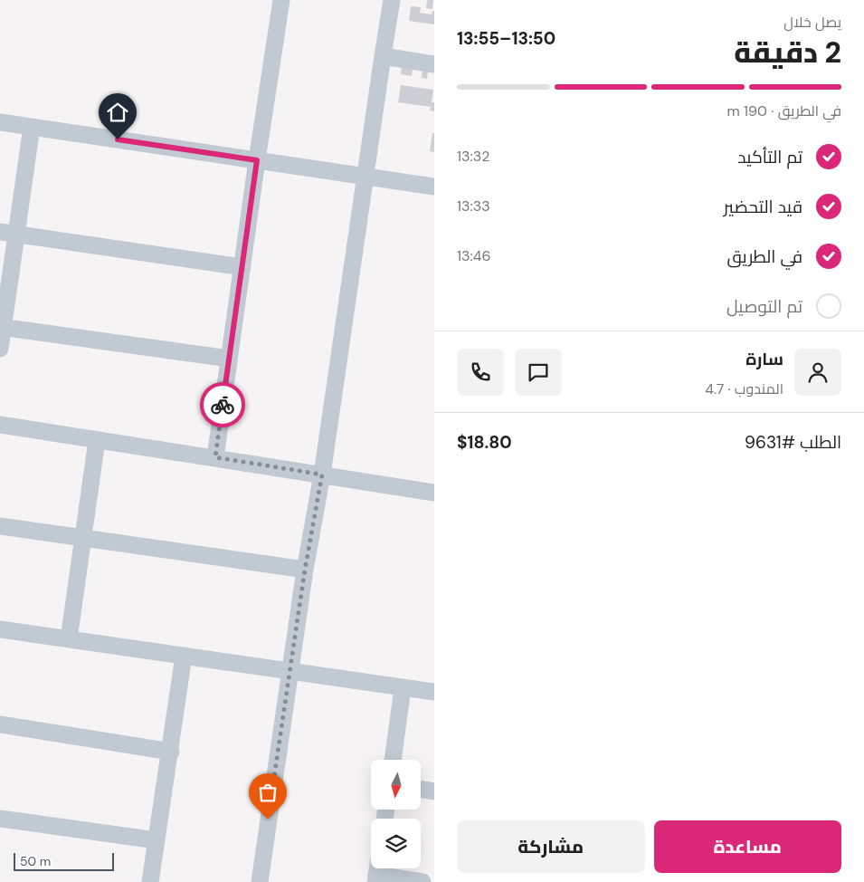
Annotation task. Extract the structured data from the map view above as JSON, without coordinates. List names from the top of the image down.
{
  "scale_bar": "50 m",
  "north": "bottom",
  "page": {
    "heading": ["2 دقيقة", "يصل خلال", "13:50–13:55"],
    "panel": [
      "سارة",
      "المندوب · 4.7",
      "الطلب #9631",
      "$18.80"
    ],
    "bar": "في الطريق · 190 m",
    "list": [
      ["تم التأكيد", "13:32"],
      ["قيد التحضير", "13:33"],
      ["في الطريق", "13:46"],
      "تم التوصيل"
    ],
    "buttons": ["مساعدة", "مشاركة"],
    "scale": "50 m"
  }
}
